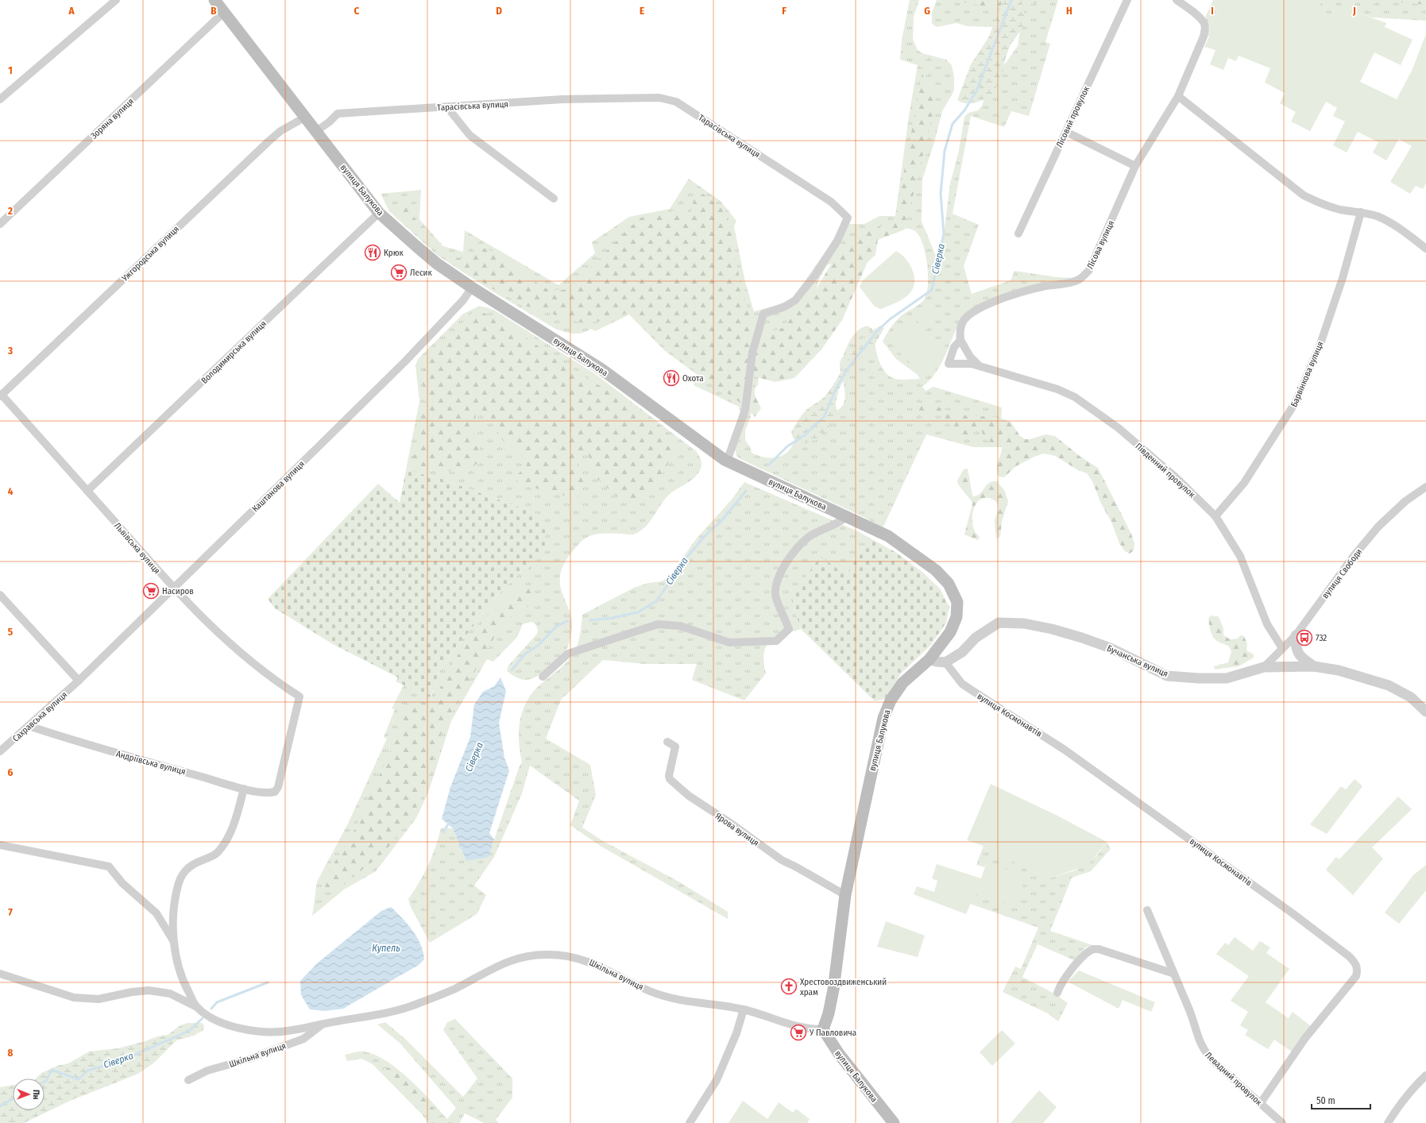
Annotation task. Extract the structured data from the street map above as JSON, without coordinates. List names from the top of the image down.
{
  "streets": {
    "main road": ["вулиця Балукова"],
    "street": [
      "Тарасівська вулиця",
      "Лісовий провулок",
      "Зоряна вулиця",
      "Лісова вулиця",
      "Ужгородська вулиця",
      "Володимирська вулиця",
      "Барвінкова вулиця",
      "Південний провулок",
      "Каштанова вулиця",
      "Львівська вулиця",
      "вулиця Свободи",
      "Бучанська вулиця",
      "вулиця Космонавтів",
      "Сахравська вулиця",
      "Андріївська вулиця",
      "Ярова вулиця",
      "Шкільна вулиця",
      "Левадний провулок"
    ]
  },
  "crossings": [
    ["Тарасівська вулиця", "вулиця Балукова"],
    ["Зоряна вулиця", "вулиця Балукова"],
    ["вулиця Балукова", "Ужгородська вулиця"],
    ["вулиця Балукова", "Володимирська вулиця"],
    ["вулиця Балукова", "Каштанова вулиця"],
    ["вулиця Балукова", "Ярова вулиця"],
    ["вулиця Балукова", "Шкільна вулиця"],
    ["Лісова вулиця", "Південний провулок"],
    ["Ужгородська вулиця", "Львівська вулиця"],
    ["Володимирська вулиця", "Львівська вулиця"],
    ["Барвінкова вулиця", "Південний провулок"],
    ["Південний провулок", "вулиця Свободи"],
    ["Каштанова вулиця", "Львівська вулиця"],
    ["Каштанова вулиця", "Сахравська вулиця"],
    ["Львівська вулиця", "Андріївська вулиця"],
    ["вулиця Свободи", "Бучанська вулиця"],
    ["Бучанська вулиця", "вулиця Космонавтів"],
    ["вулиця Космонавтів", "Левадний провулок"],
    ["Сахравська вулиця", "Андріївська вулиця"],
    ["Андріївська вулиця", "Шкільна вулиця"]
  ],
  "water": ["Сіверка", "Купель"],
  "places": {
    "restaurant": ["Крюк", "Охота"],
    "supermarket": ["Лесик", "Насиров", "У Павловича"],
    "bus stop": ["732"],
    "church": ["Хрестовоздвиженський храм"]
  },
  "scale_bar": "50 m",
  "north": "right",
  "grid": {
    "columns": [
      "A",
      "B",
      "C",
      "D",
      "E",
      "F",
      "G",
      "H",
      "I",
      "J"
    ],
    "rows": [
      "1",
      "2",
      "3",
      "4",
      "5",
      "6",
      "7",
      "8"
    ]
  }
}
